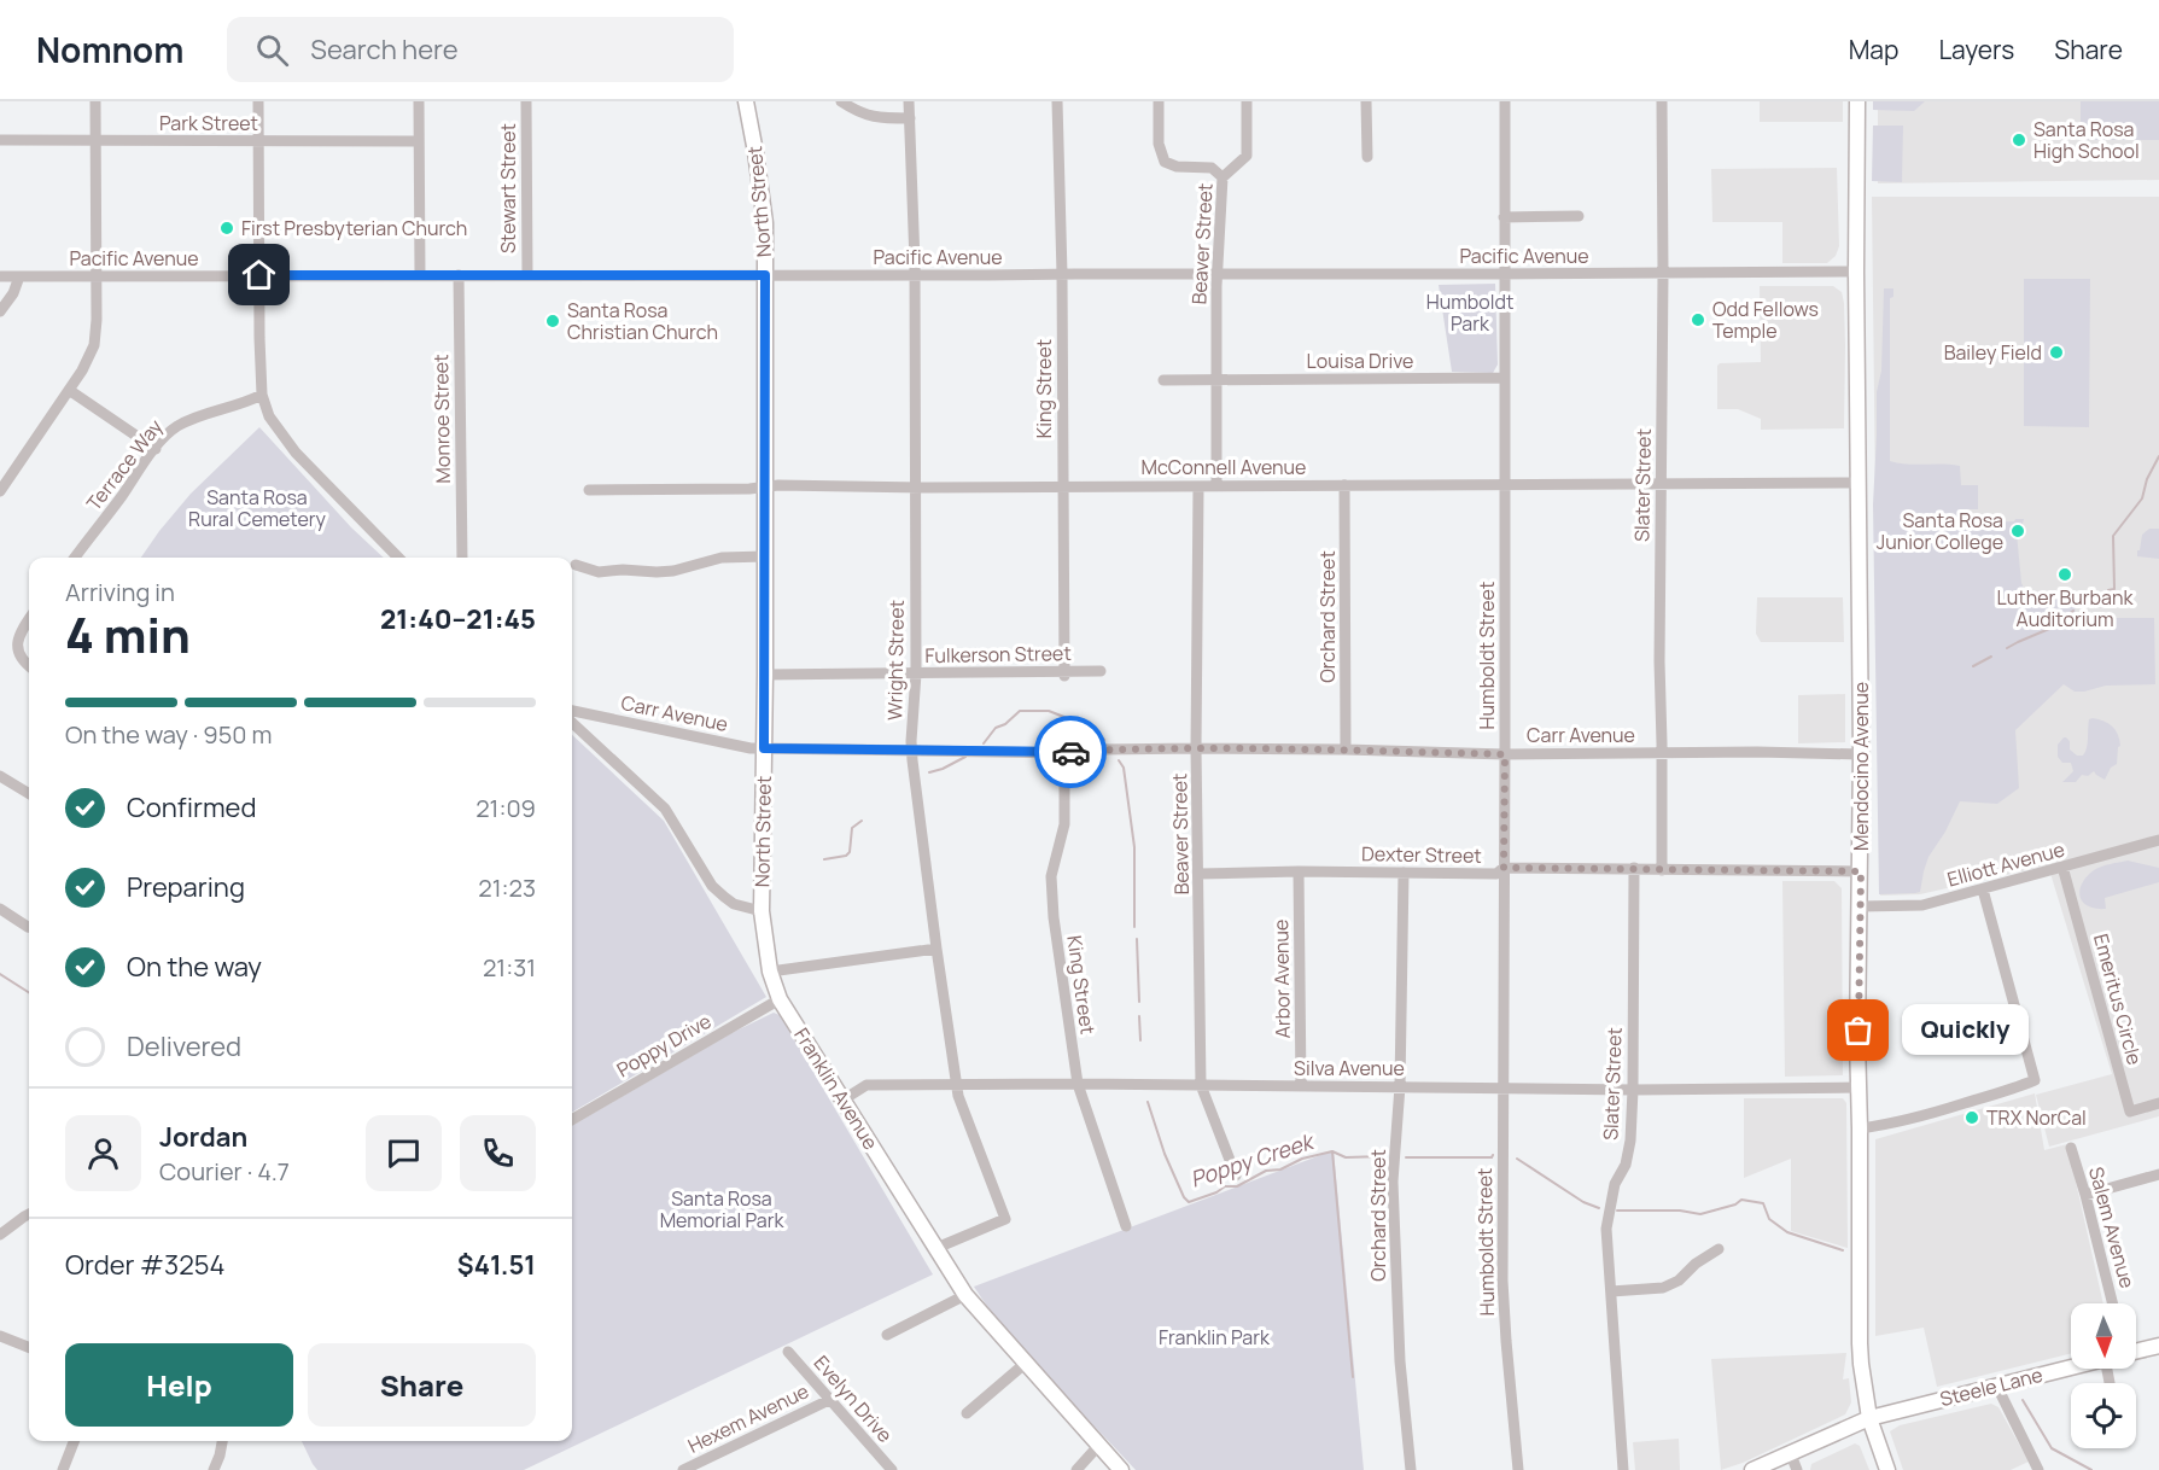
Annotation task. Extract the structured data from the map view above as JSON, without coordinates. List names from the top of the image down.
{
  "streets": {
    "main road": [
      "North Street",
      "Mendocino Avenue",
      "Franklin Avenue",
      "Steele Lane"
    ],
    "street": [
      "Park Street",
      "Stewart Street",
      "Beaver Street",
      "Pacific Avenue",
      "Louisa Drive",
      "King Street",
      "Monroe Street",
      "Terrace Way",
      "McConnell Avenue",
      "Slater Street",
      "Orchard Street",
      "Fulkerson Street",
      "Humboldt Street",
      "Wright Street",
      "Carr Avenue",
      "Dexter Street",
      "Elliott Avenue",
      "Arbor Avenue",
      "Emeritus Circle",
      "Poppy Drive",
      "Silva Avenue",
      "Salem Avenue",
      "Evelyn Drive",
      "Hexem Avenue"
    ]
  },
  "crossings": [
    ["Stewart Street", "Pacific Avenue"],
    ["North Street", "Pacific Avenue"],
    ["North Street", "McConnell Avenue"],
    ["North Street", "Fulkerson Street"],
    ["North Street", "Carr Avenue"],
    ["North Street", "Franklin Avenue"],
    ["Beaver Street", "Pacific Avenue"],
    ["Beaver Street", "Louisa Drive"],
    ["Beaver Street", "McConnell Avenue"],
    ["Beaver Street", "Carr Avenue"],
    ["Beaver Street", "Dexter Street"],
    ["Beaver Street", "Silva Avenue"],
    ["Pacific Avenue", "King Street"],
    ["Pacific Avenue", "Monroe Street"],
    ["Pacific Avenue", "Slater Street"],
    ["Pacific Avenue", "Humboldt Street"],
    ["Pacific Avenue", "Wright Street"],
    ["Pacific Avenue", "Mendocino Avenue"],
    ["Louisa Drive", "Humboldt Street"],
    ["King Street", "McConnell Avenue"],
    ["King Street", "Fulkerson Street"],
    ["King Street", "Carr Avenue"],
    ["King Street", "Silva Avenue"],
    ["McConnell Avenue", "Slater Street"],
    ["McConnell Avenue", "Orchard Street"],
    ["McConnell Avenue", "Humboldt Street"],
    ["McConnell Avenue", "Wright Street"],
    ["McConnell Avenue", "Mendocino Avenue"],
    ["Slater Street", "Carr Avenue"],
    ["Slater Street", "Dexter Street"],
    ["Slater Street", "Silva Avenue"],
    ["Orchard Street", "Carr Avenue"],
    ["Orchard Street", "Dexter Street"],
    ["Orchard Street", "Silva Avenue"],
    ["Fulkerson Street", "Wright Street"],
    ["Humboldt Street", "Carr Avenue"],
    ["Humboldt Street", "Dexter Street"],
    ["Humboldt Street", "Silva Avenue"],
    ["Wright Street", "Carr Avenue"],
    ["Wright Street", "Silva Avenue"],
    ["Wright Street", "Franklin Avenue"],
    ["Carr Avenue", "Mendocino Avenue"],
    ["Mendocino Avenue", "Dexter Street"],
    ["Mendocino Avenue", "Elliott Avenue"],
    ["Mendocino Avenue", "Silva Avenue"],
    ["Mendocino Avenue", "Steele Lane"],
    ["Dexter Street", "Arbor Avenue"],
    ["Elliott Avenue", "Emeritus Circle"],
    ["Arbor Avenue", "Silva Avenue"],
    ["Poppy Drive", "Franklin Avenue"],
    ["Silva Avenue", "Franklin Avenue"],
    ["Evelyn Drive", "Hexem Avenue"]
  ],
  "water": ["Poppy Creek"],
  "parks": [
    "Humboldt Park",
    "Santa Rosa Rural Cemetery",
    "Santa Rosa Memorial Park",
    "Franklin Park"
  ],
  "places": [
    "Santa Rosa High School",
    "First Presbyterian Church",
    "Odd Fellows Temple",
    "Santa Rosa Christian Church",
    "Bailey Field",
    "Santa Rosa Junior College",
    "Luther Burbank Auditorium",
    "Quickly",
    "TRX NorCal"
  ],
  "north": "bottom",
  "page": {
    "header": "Nomnom",
    "search": "Search here",
    "nav": ["Map", "Layers", "Share"],
    "heading": ["4 min", "Arriving in", "21:40–21:45"],
    "panel": [
      "Jordan",
      "Courier · 4.7",
      "Order #3254",
      "$41.51"
    ],
    "bar": "On the way · 950 m",
    "list": [
      ["Confirmed", "21:09"],
      ["Preparing", "21:23"],
      ["On the way", "21:31"],
      "Delivered"
    ],
    "bubble": "Quickly",
    "buttons": ["Help", "Share"]
  }
}
